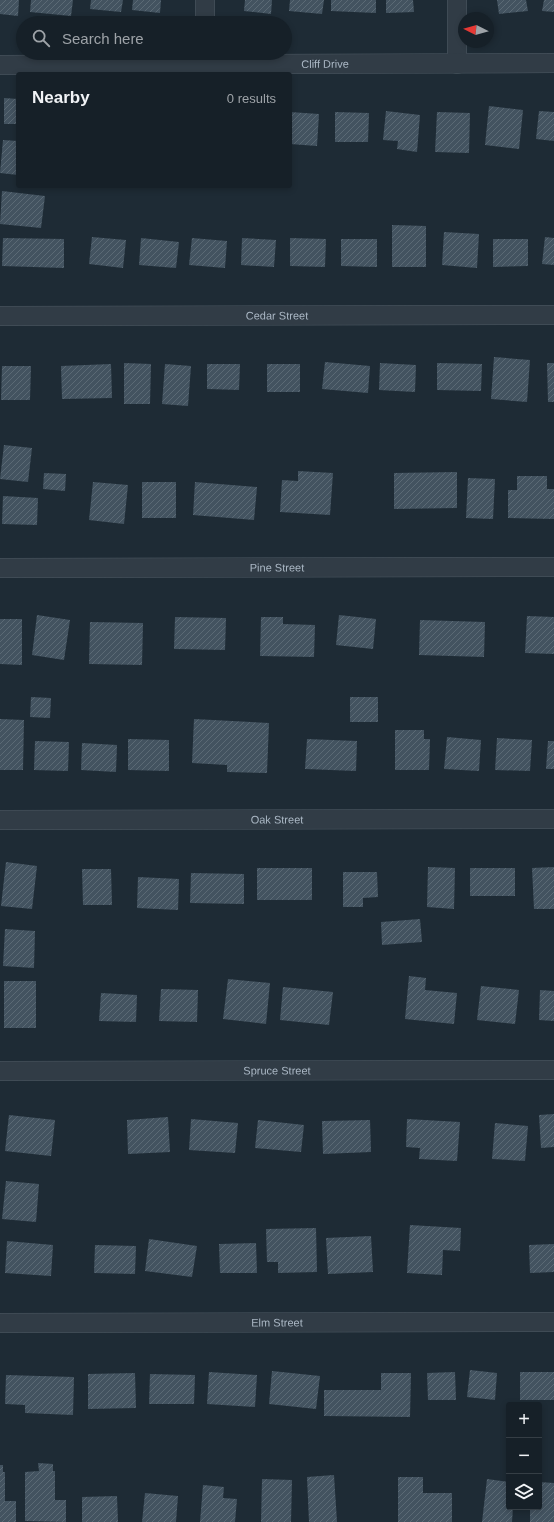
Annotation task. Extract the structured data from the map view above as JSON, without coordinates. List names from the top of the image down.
{
  "streets": {
    "street": [
      "Cliff Drive",
      "Cedar Street",
      "Pine Street",
      "Oak Street",
      "Spruce Street",
      "Elm Street"
    ]
  },
  "north": "left",
  "page": {
    "search": "Search here",
    "heading": ["Nearby", "0 results"],
    "map_buttons": ["+", "−"]
  }
}
